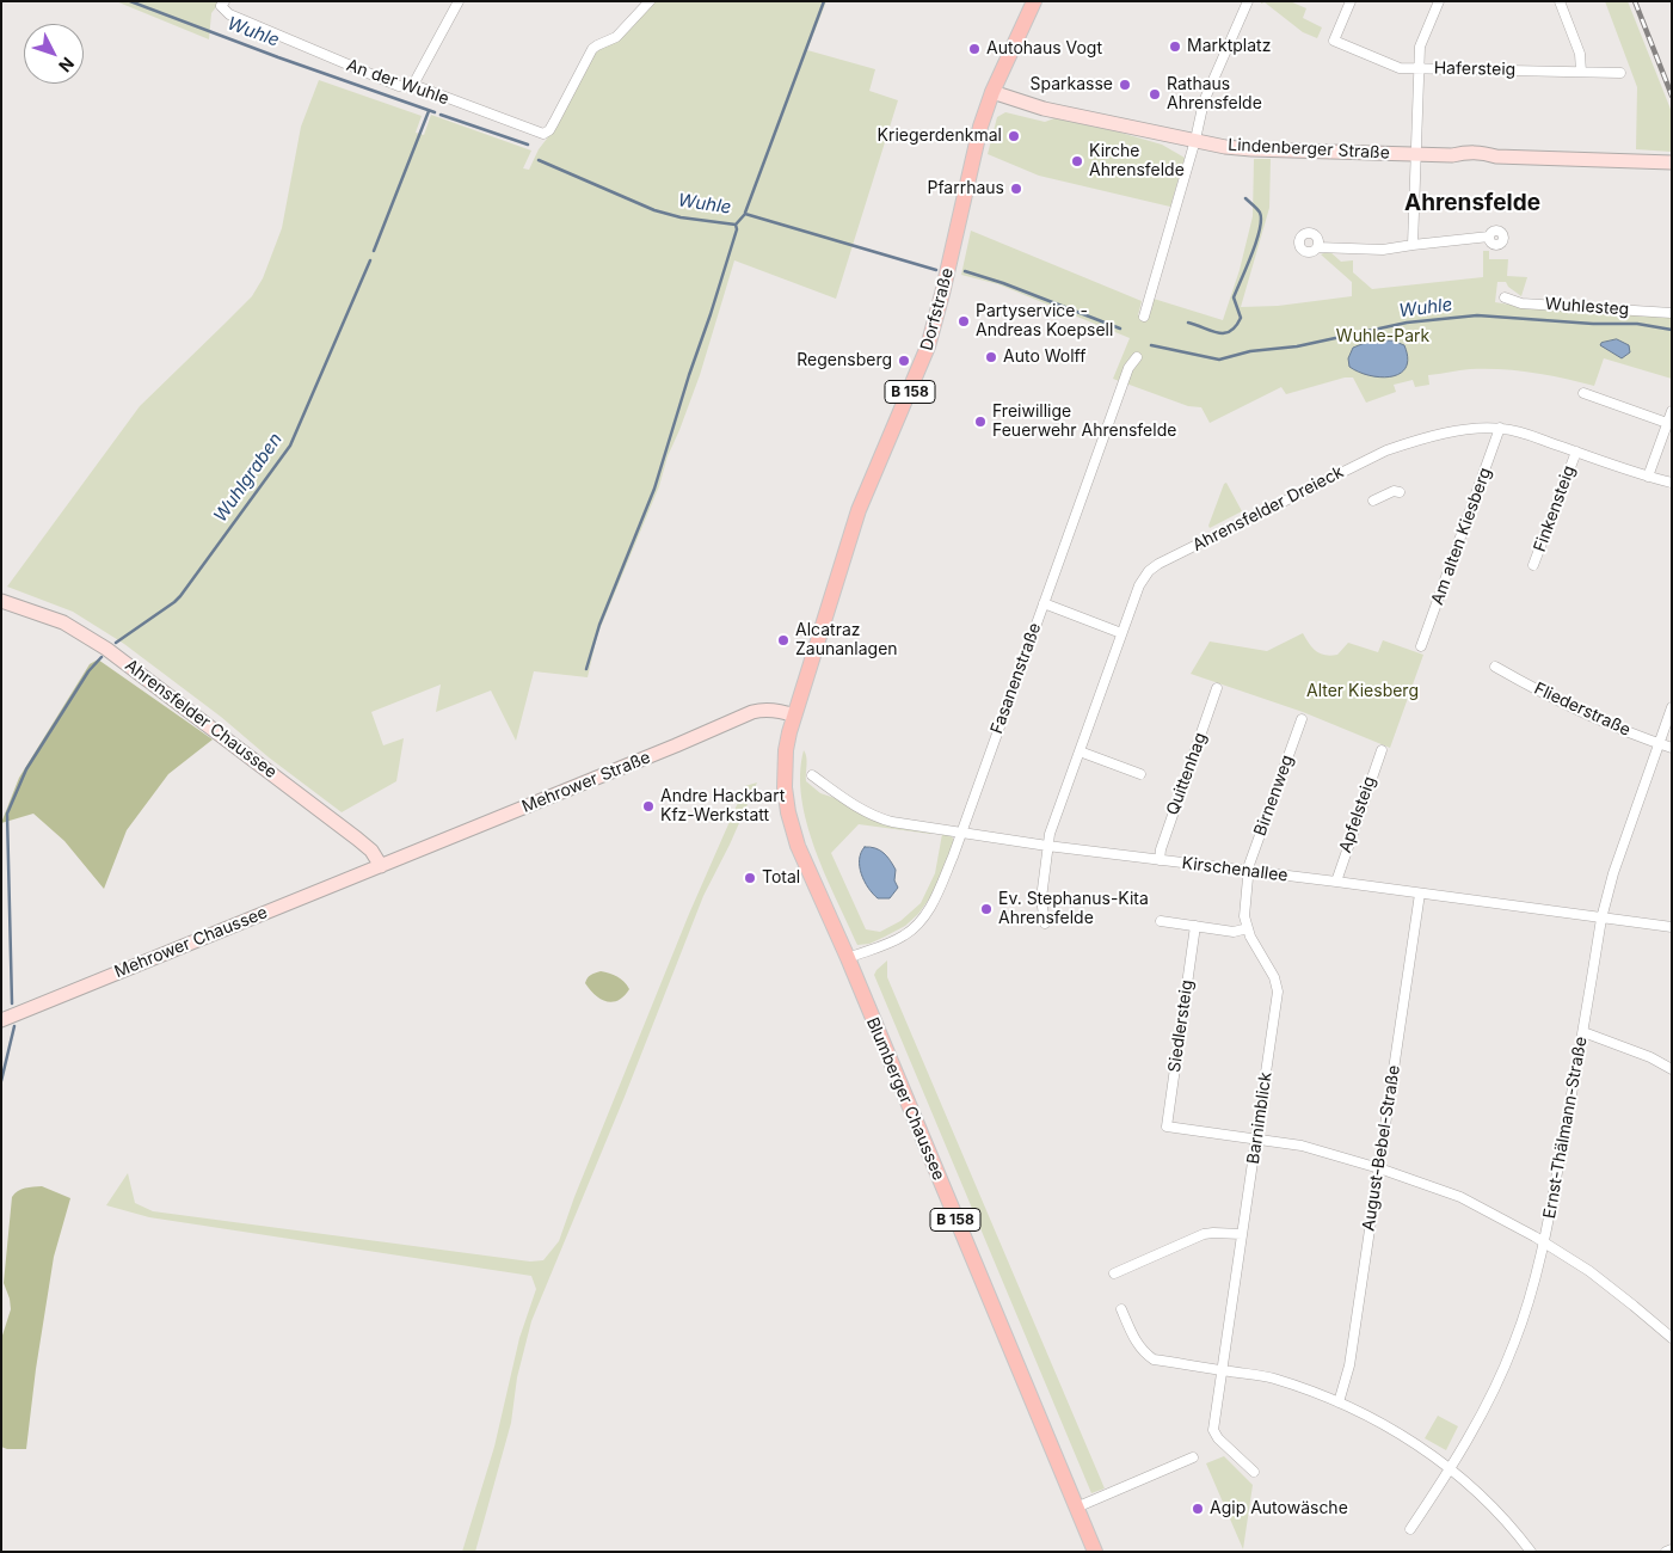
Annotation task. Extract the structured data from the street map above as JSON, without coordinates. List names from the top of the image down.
{
  "streets": {
    "main road": [
      "Lindenberger Straße",
      "Dorfstraße",
      "B 158",
      "Ahrensfelder Chaussee",
      "Mehrower Straße",
      "Mehrower Chaussee",
      "Blumberger Chaussee"
    ],
    "street": [
      "Hafersteig",
      "An der Wuhle",
      "Wuhlesteg",
      "Ahrensfelder Dreieck",
      "Finkensteig",
      "Am alten Kiesberg",
      "Fasanenstraße",
      "Fliederstraße",
      "Quittenhag",
      "Birnenweg",
      "Apfelsteig",
      "Kirschenallee",
      "Siedlersteig",
      "Barnimblick",
      "Ernst-Thälmann-Straße",
      "August-Bebel-Straße"
    ]
  },
  "crossings": [
    ["Lindenberger Straße", "Dorfstraße"],
    ["Dorfstraße", "Mehrower Straße"],
    ["Dorfstraße", "Blumberger Chaussee"],
    ["Ahrensfelder Dreieck", "Finkensteig"],
    ["Ahrensfelder Dreieck", "Am alten Kiesberg"],
    ["Ahrensfelder Dreieck", "Kirschenallee"],
    ["Fasanenstraße", "Kirschenallee"],
    ["Fasanenstraße", "Blumberger Chaussee"],
    ["Fliederstraße", "Ernst-Thälmann-Straße"],
    ["Ahrensfelder Chaussee", "Mehrower Straße"],
    ["Ahrensfelder Chaussee", "Mehrower Chaussee"],
    ["Quittenhag", "Kirschenallee"],
    ["Mehrower Straße", "Mehrower Chaussee"],
    ["Mehrower Straße", "Blumberger Chaussee"],
    ["Birnenweg", "Kirschenallee"],
    ["Birnenweg", "Barnimblick"],
    ["Apfelsteig", "Kirschenallee"],
    ["Kirschenallee", "Barnimblick"],
    ["Kirschenallee", "Ernst-Thälmann-Straße"],
    ["Kirschenallee", "August-Bebel-Straße"],
    ["Siedlersteig", "Barnimblick"]
  ],
  "districts": ["Ahrensfelde"],
  "water": ["Wuhle", "Wuhlgraben"],
  "parks": ["Wuhle-Park", "Alter Kiesberg"],
  "places": [
    "Marktplatz",
    "Autohaus Vogt",
    "Sparkasse",
    "Rathaus Ahrensfelde",
    "Kriegerdenkmal",
    "Kirche Ahrensfelde",
    "Pfarrhaus",
    "Partyservice - Andreas Koepsell",
    "Auto Wolff",
    "Regensberg",
    "Freiwillige Feuerwehr Ahrensfelde",
    "Alcatraz Zaunanlagen",
    "Andre Hackbart Kfz-Werkstatt",
    "Total",
    "Ev. Stephanus-Kita Ahrensfelde",
    "Agip Autowäsche"
  ],
  "north": "bottom right"
}
